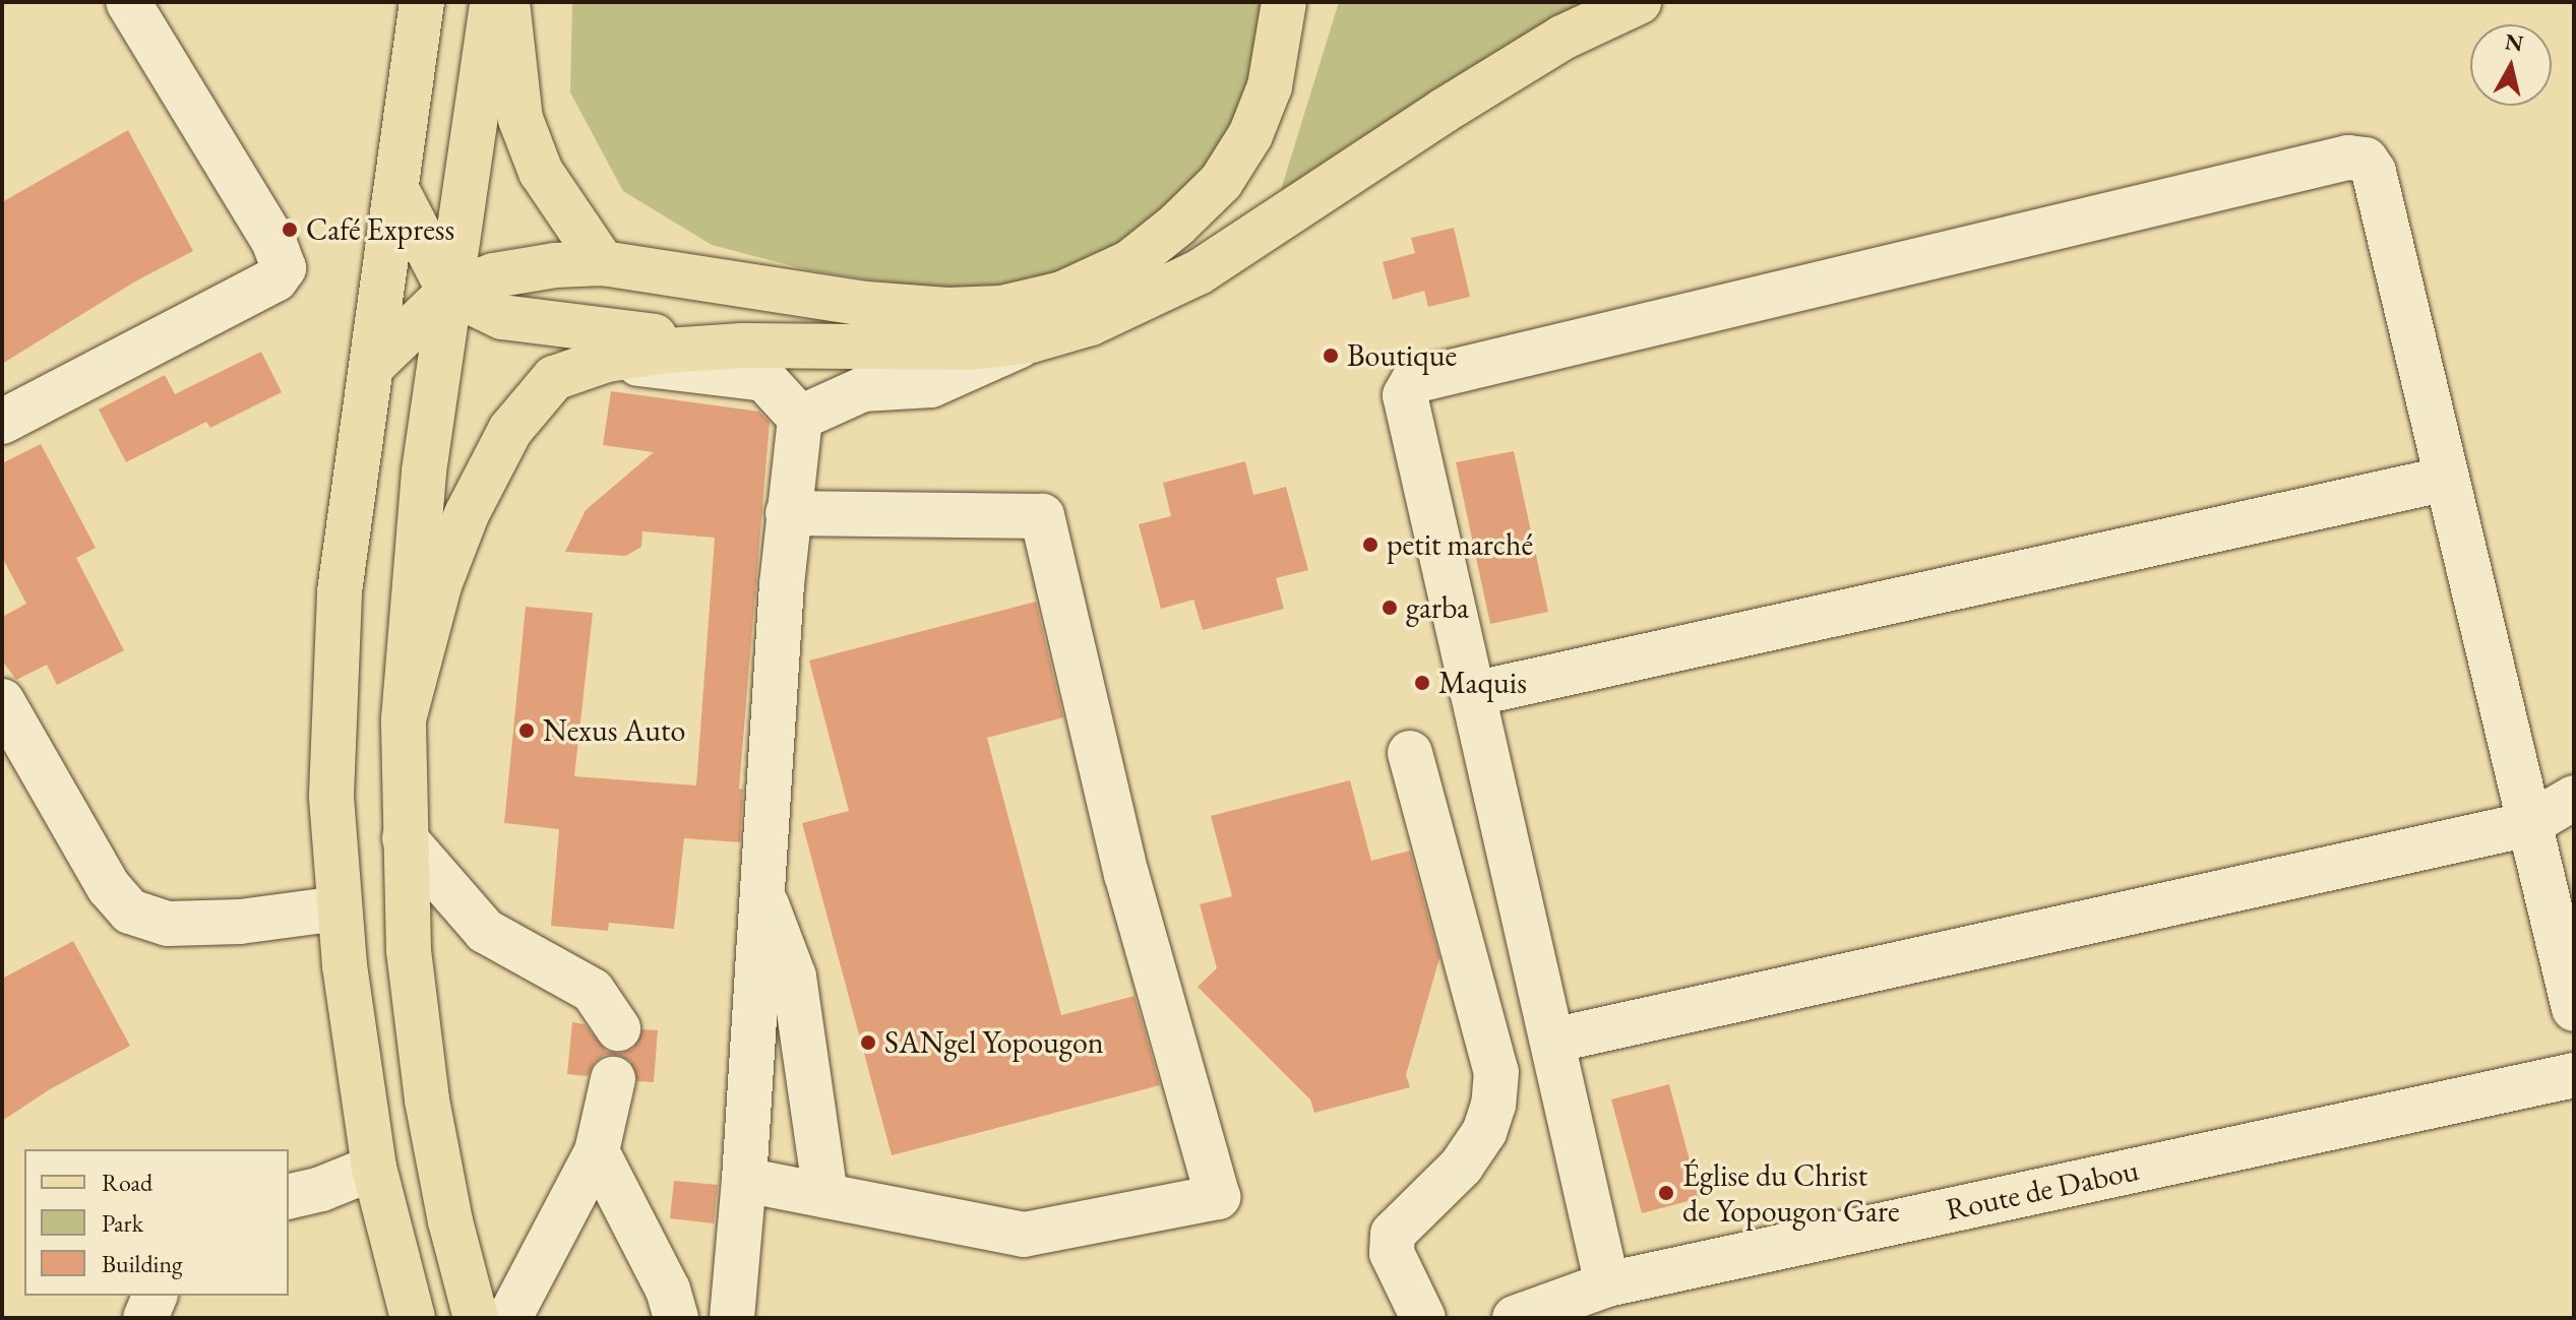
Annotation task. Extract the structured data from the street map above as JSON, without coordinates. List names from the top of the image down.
{
  "streets": {
    "street": ["Route de Dabou"]
  },
  "places": [
    "Café Express",
    "Boutique",
    "petit marché",
    "garba",
    "Maquis",
    "Nexus Auto",
    "SANgel Yopougon",
    "Église du Christ de Yopougon Gare"
  ],
  "legend": ["Road", "Park", "Building"],
  "north": "top"
}
